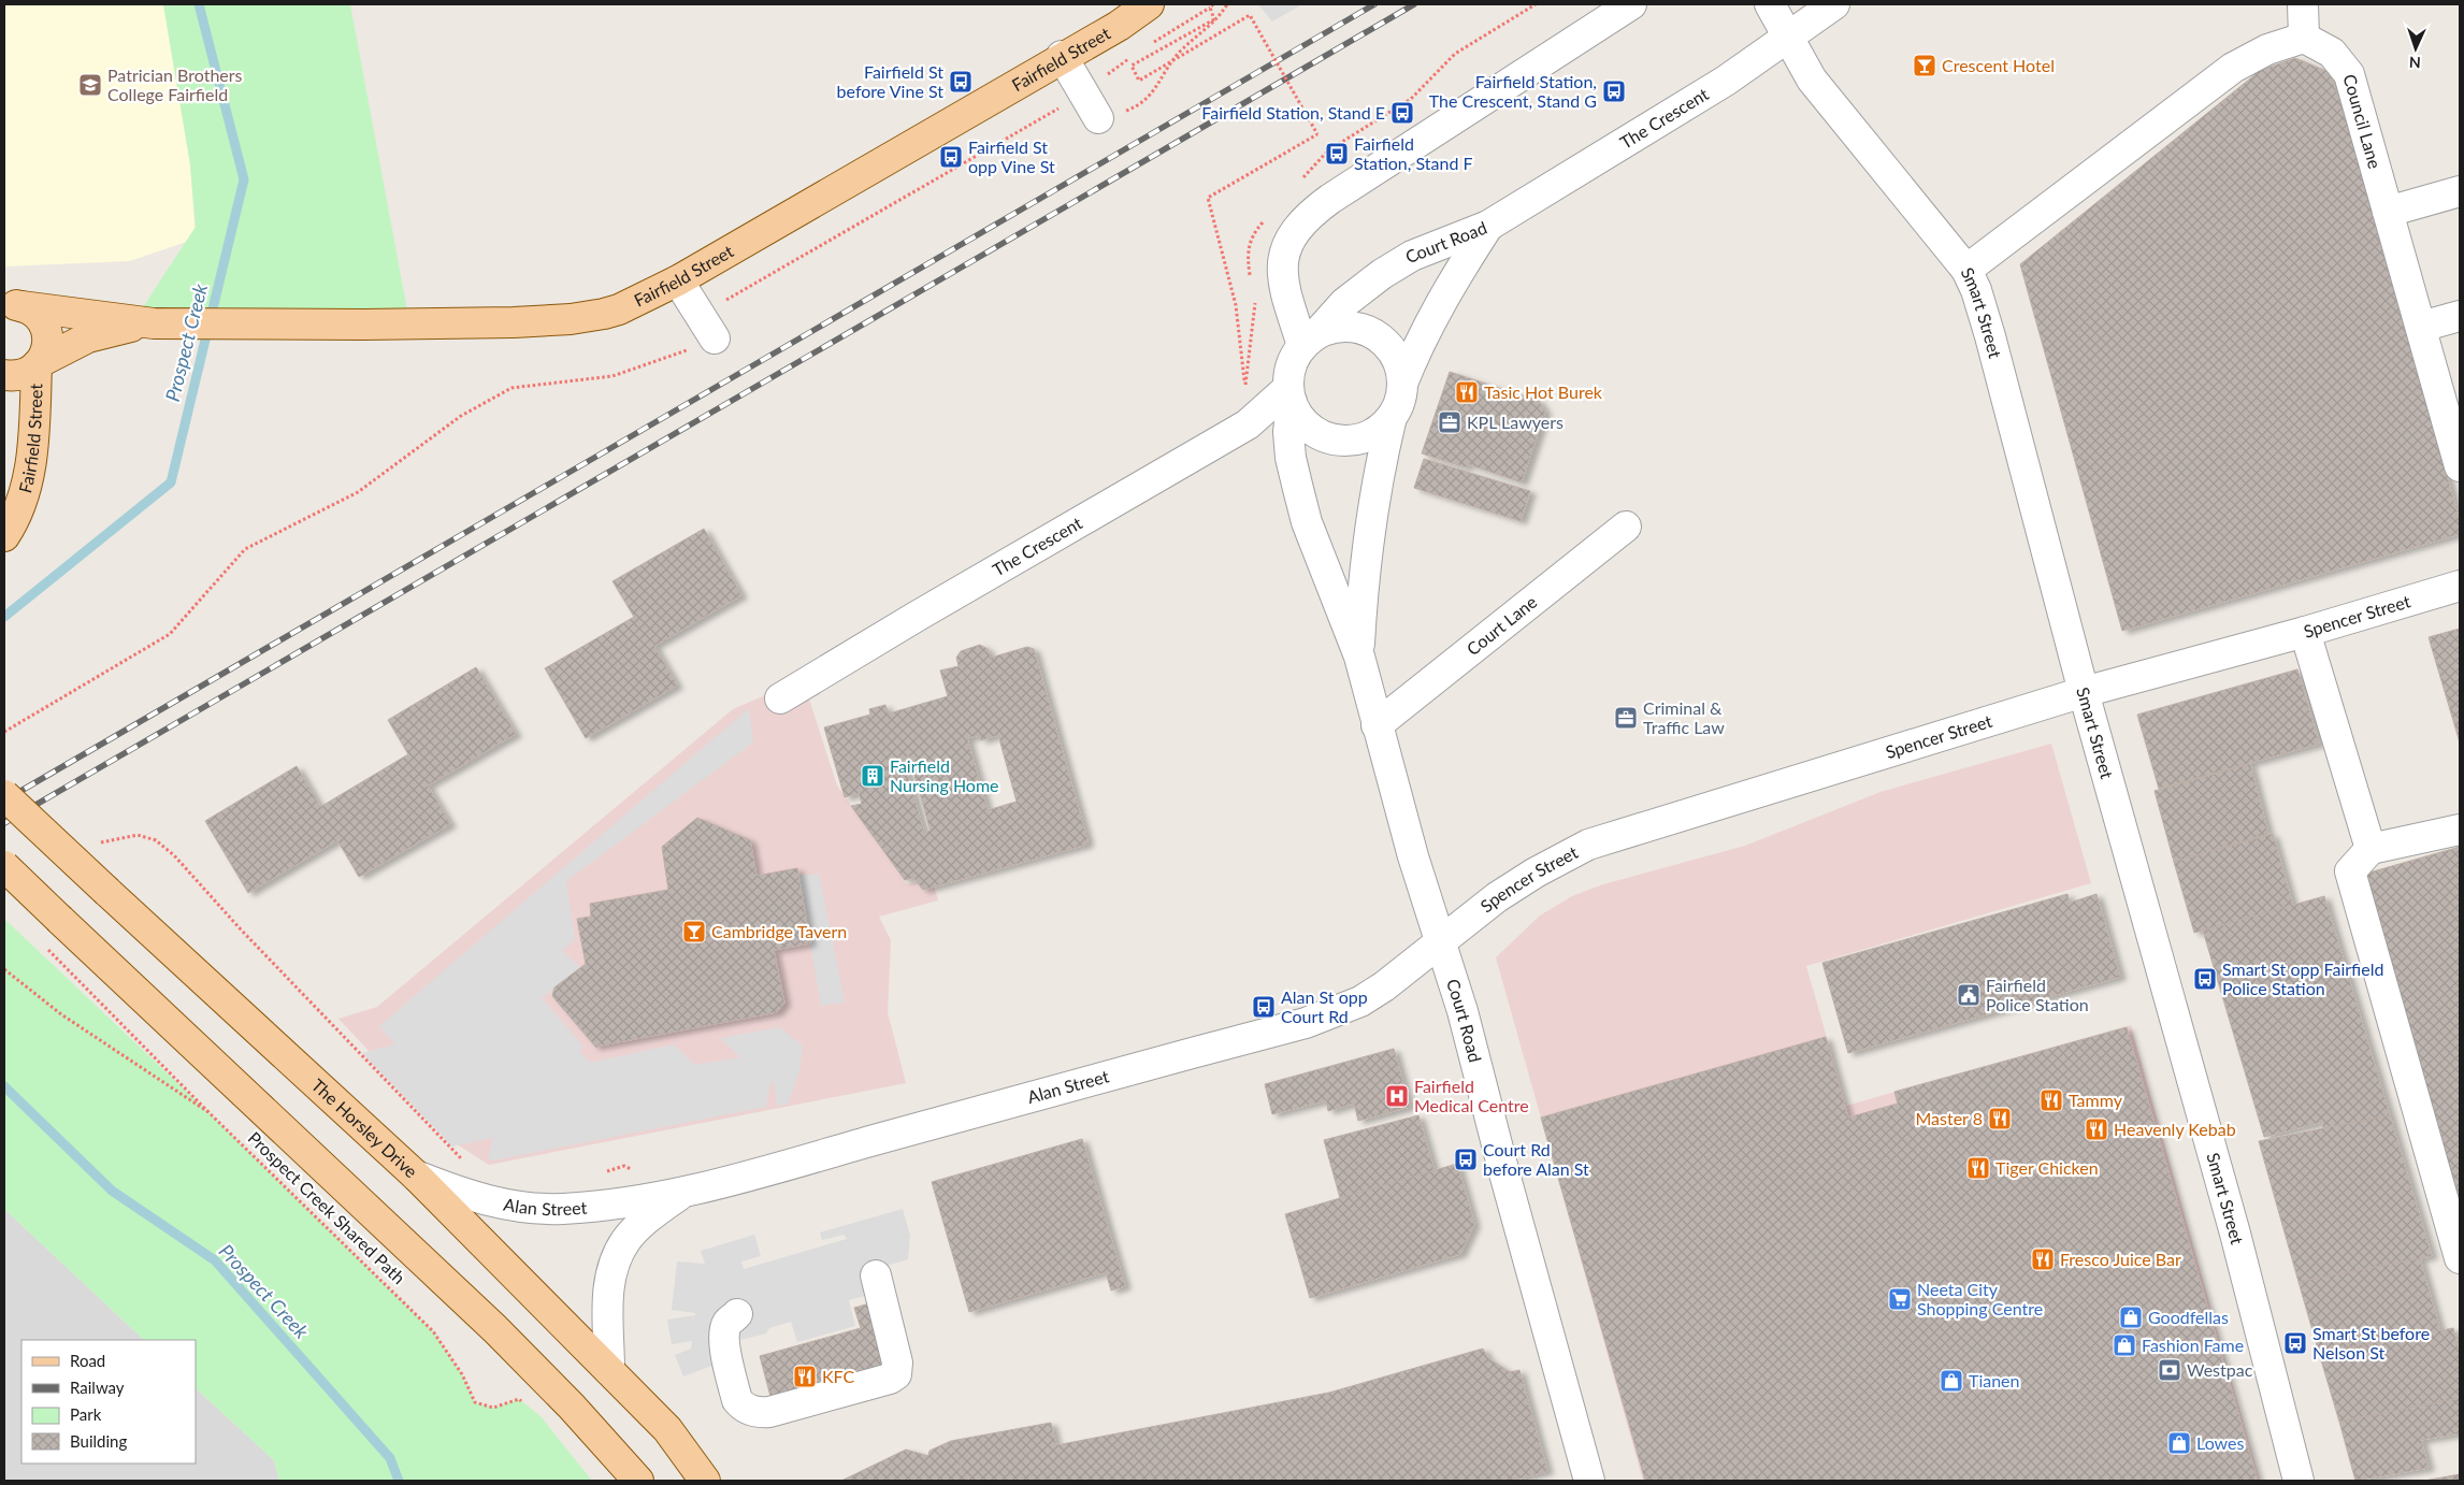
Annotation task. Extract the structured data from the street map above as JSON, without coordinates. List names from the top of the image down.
{
  "streets": {
    "main road": ["Fairfield Street", "The Horsley Drive"],
    "street": [
      "The Crescent",
      "Council Lane",
      "Court Road",
      "Smart Street",
      "Spencer Street",
      "Court Lane",
      "Alan Street"
    ],
    "path": ["Prospect Creek Shared Path"]
  },
  "crossings": [
    ["The Crescent", "Court Road"],
    ["The Crescent", "Smart Street"],
    ["Court Road", "Spencer Street"],
    ["Court Road", "Court Lane"],
    ["Court Road", "Alan Street"],
    ["Smart Street", "Spencer Street"],
    ["Spencer Street", "Alan Street"],
    ["Alan Street", "The Horsley Drive"]
  ],
  "water": ["Prospect Creek"],
  "places": {
    "bar": ["Crescent Hotel", "Cambridge Tavern"],
    "bus stop": [
      "Fairfield St before Vine St",
      "Fairfield Station, The Crescent, Stand G",
      "Fairfield Station, Stand E",
      "Fairfield Station, Stand F",
      "Fairfield St opp Vine St",
      "Smart St opp Fairfield Police Station",
      "Alan St opp Court Rd",
      "Court Rd before Alan St",
      "Smart St before Nelson St"
    ],
    "school or university": ["Patrician Brothers College Fairfield"],
    "restaurant": [
      "Tasic Hot Burek",
      "Tammy",
      "Master 8",
      "Heavenly Kebab",
      "Tiger Chicken",
      "Fresco Juice Bar",
      "KFC"
    ],
    "office": ["KPL Lawyers", "Criminal & Traffic Law"],
    "building": ["Fairfield Nursing Home"],
    "public building": ["Fairfield Police Station"],
    "hospital": ["Fairfield Medical Centre"],
    "supermarket": ["Neeta City Shopping Centre"],
    "shop": [
      "Goodfellas",
      "Fashion Fame",
      "Tianen",
      "Lowes"
    ],
    "bank": ["Westpac"]
  },
  "legend": [
    "Road",
    "Railway",
    "Park",
    "Building"
  ],
  "north": "bottom"
}
